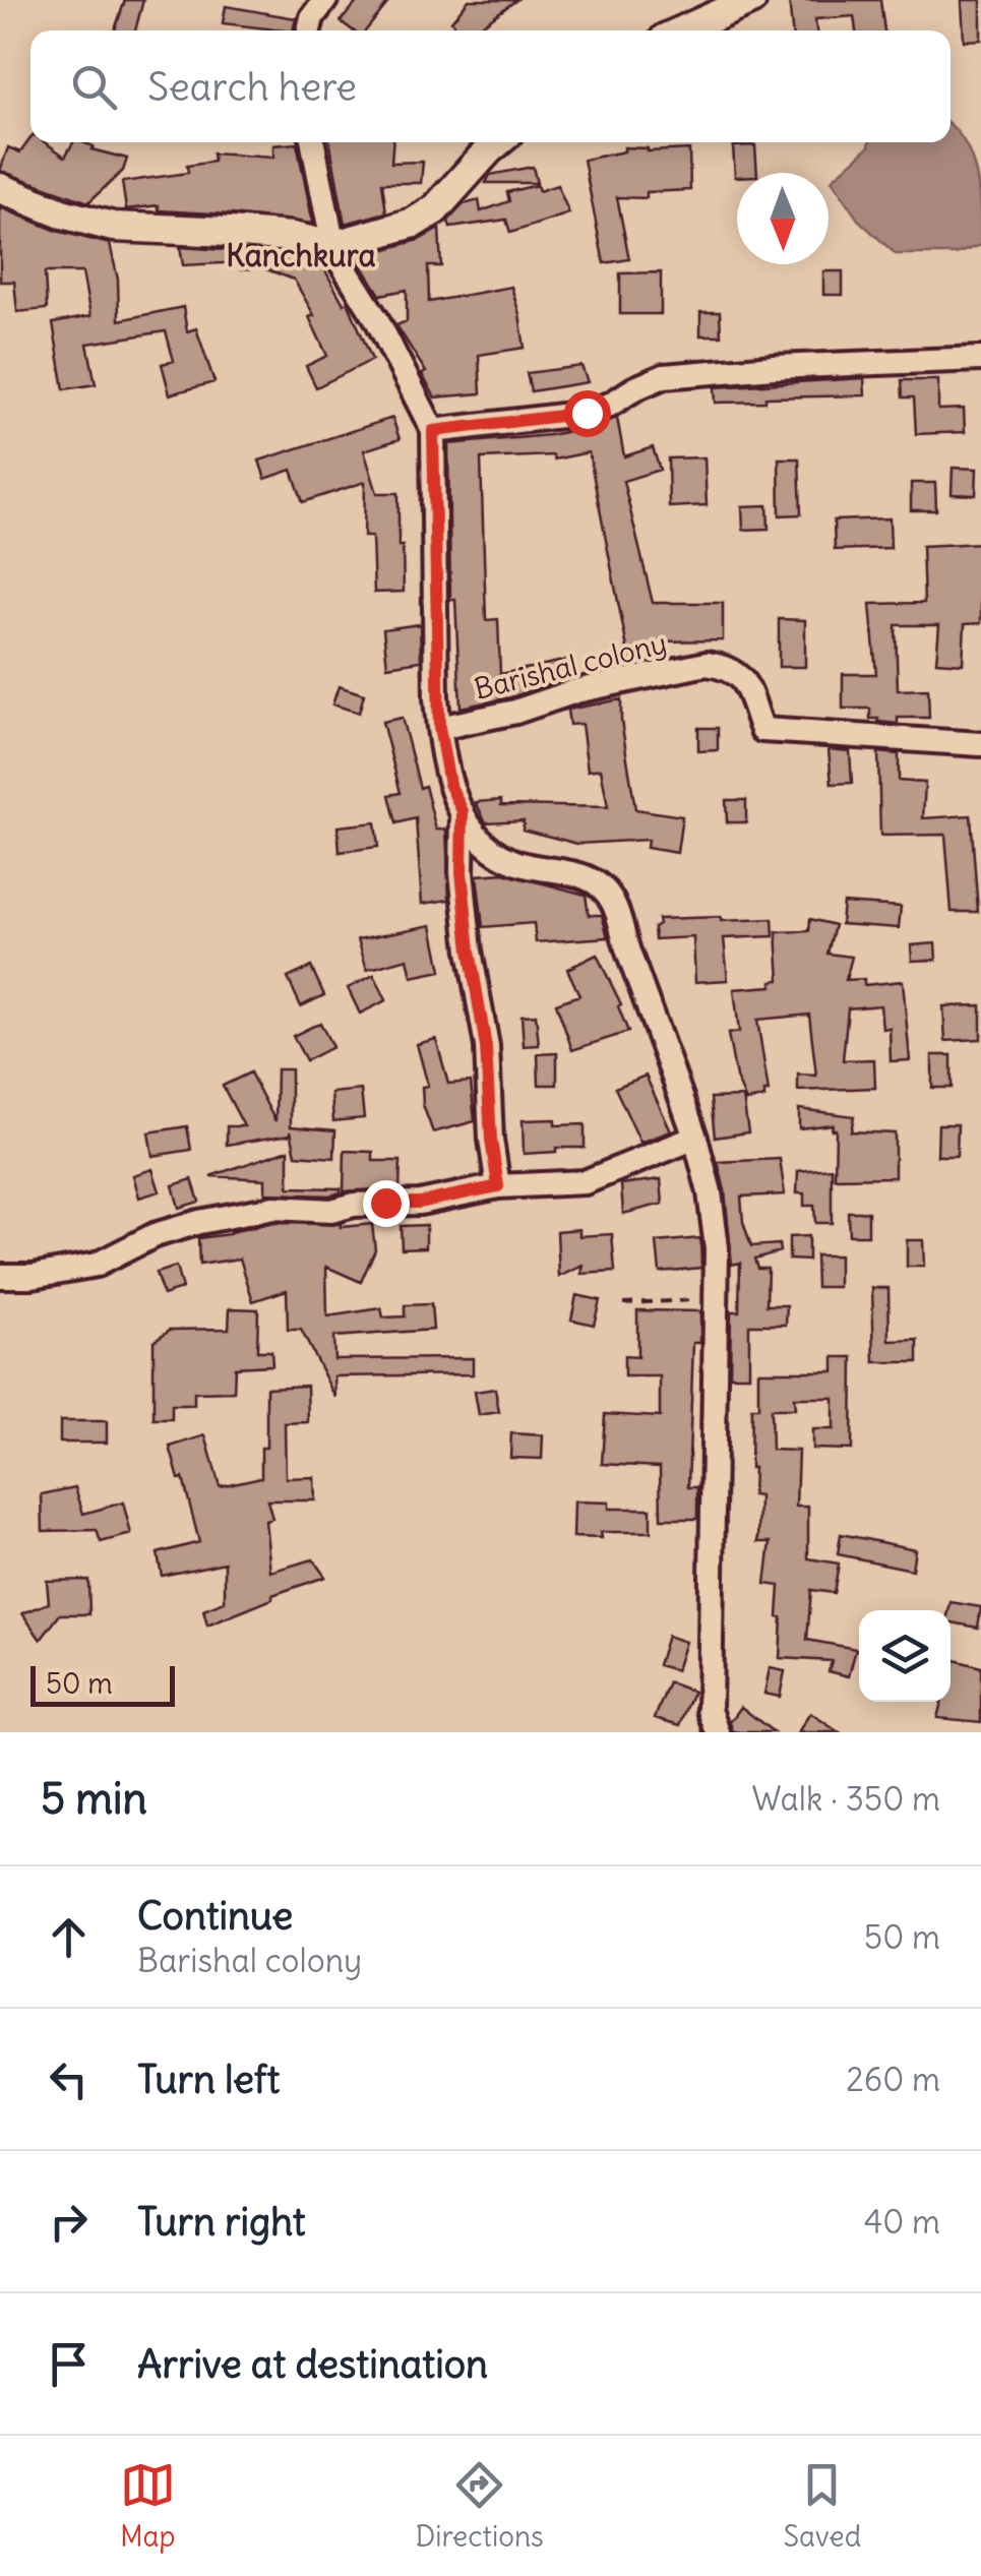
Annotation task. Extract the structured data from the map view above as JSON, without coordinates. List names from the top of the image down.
{
  "streets": {
    "street": ["Barishal colony"]
  },
  "districts": ["Kanchkura"],
  "scale_bar": "50 m",
  "north": "bottom",
  "page": {
    "search": "Search here",
    "scale": "50 m",
    "heading": ["5 min", "Walk · 350 m"],
    "list": [
      ["Continue", "Barishal colony", "50 m"],
      ["Turn left", "260 m"],
      ["Turn right", "40 m"],
      "Arrive at destination"
    ],
    "nav": ["Map", "Directions", "Saved"]
  }
}
